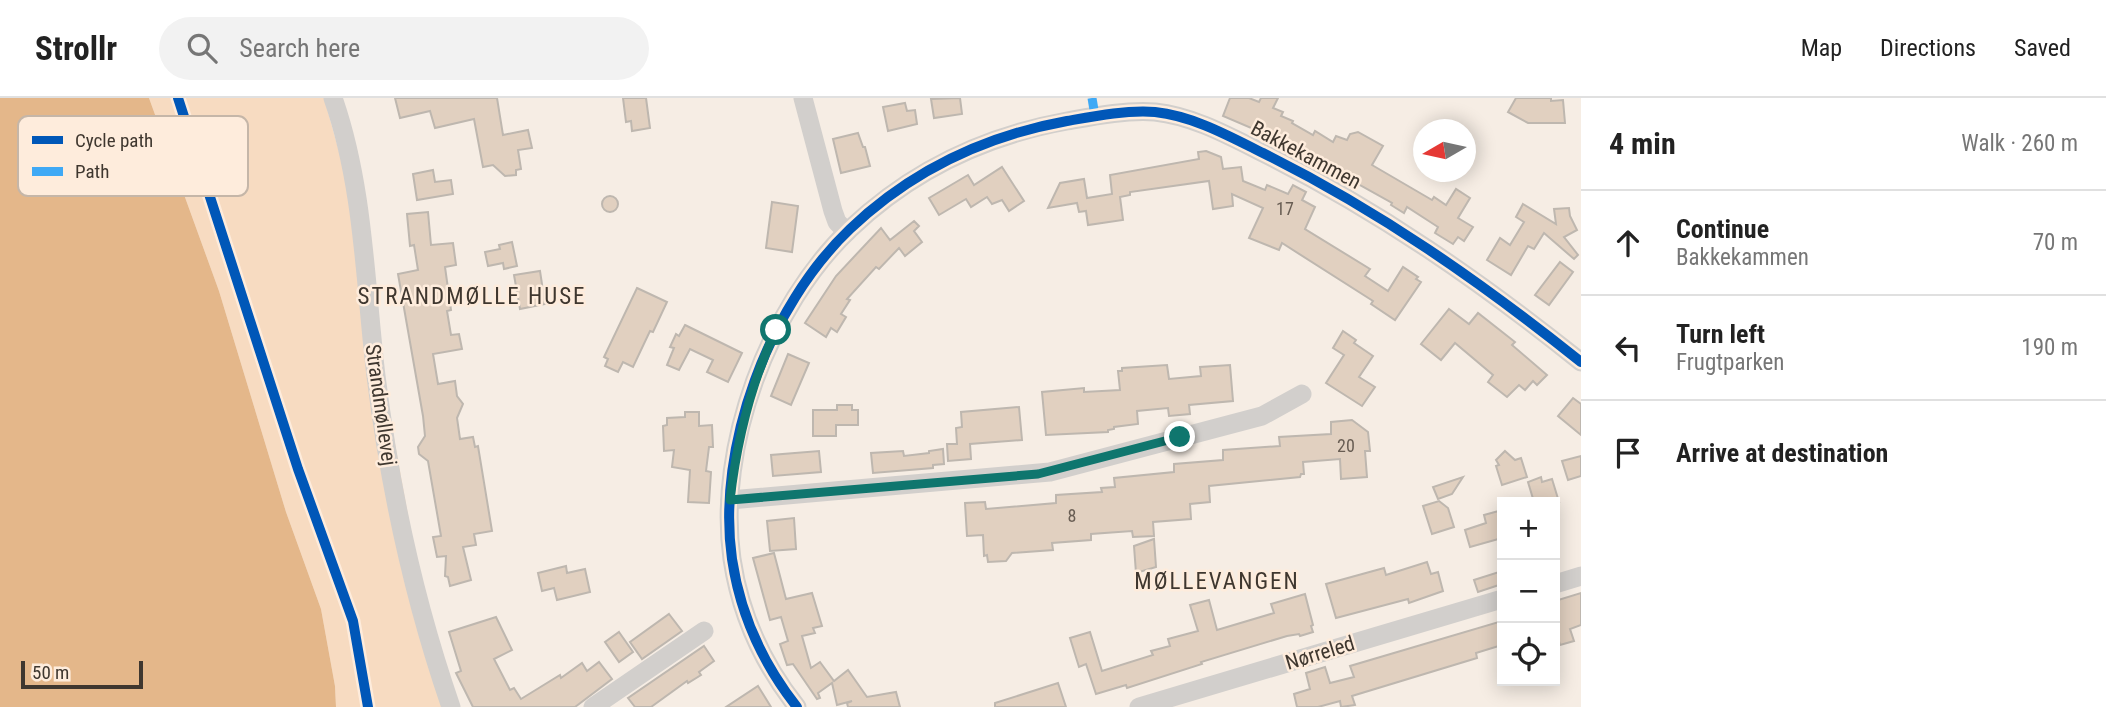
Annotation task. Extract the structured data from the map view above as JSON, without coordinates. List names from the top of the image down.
{
  "streets": {
    "street": ["Bakkekammen", "Strandmøllevej", "Nørreled"]
  },
  "districts": ["STRANDMØLLE HUSE", "MØLLEVANGEN"],
  "house_numbers": ["17", "20", "8"],
  "legend": ["Cycle path", "Path"],
  "scale_bar": "50 m",
  "north": "left",
  "page": {
    "header": "Strollr",
    "search": "Search here",
    "nav": ["Map", "Directions", "Saved"],
    "heading": ["4 min", "Walk · 260 m"],
    "list": [
      ["Continue", "Bakkekammen", "70 m"],
      ["Turn left", "Frugtparken", "190 m"],
      "Arrive at destination"
    ],
    "map_buttons": ["+", "−"],
    "scale": "50 m"
  }
}
